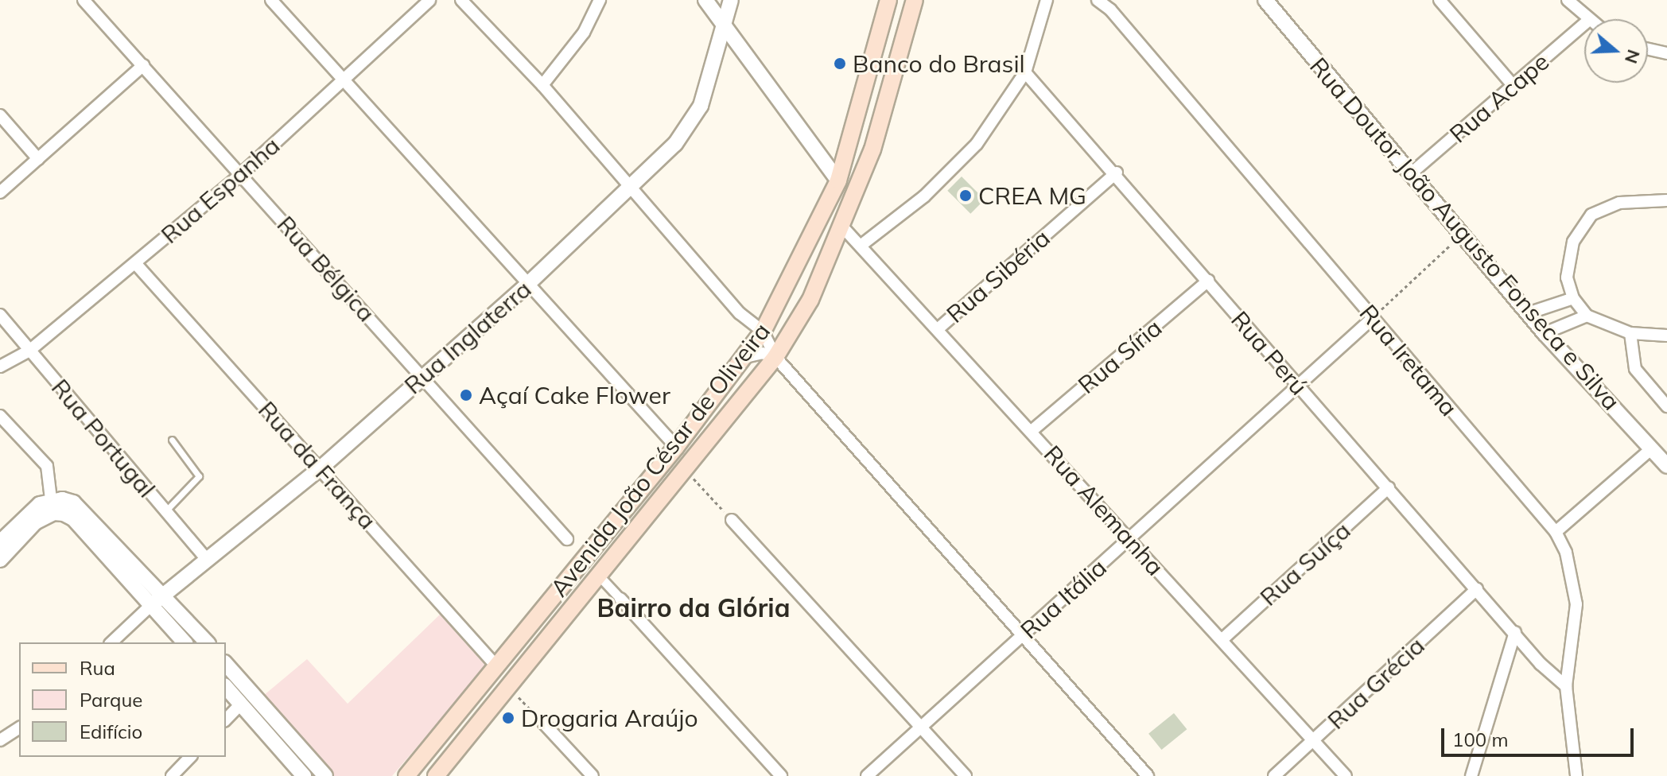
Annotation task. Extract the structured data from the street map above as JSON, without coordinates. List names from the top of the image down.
{
  "streets": {
    "main road": ["Avenida João César de Oliveira"],
    "street": [
      "Rua Acape",
      "Rua Espanha",
      "Rua Doutor João Augusto Fonseca e Silva",
      "Rua Bélgica",
      "Rua Sibéria",
      "Rua Inglaterra",
      "Rua Perú",
      "Rua Síria",
      "Rua Iretama",
      "Rua Portugal",
      "Rua da França",
      "Rua Alemanha",
      "Rua Suíça",
      "Rua Itália",
      "Rua Grécia"
    ]
  },
  "crossings": [
    ["Rua Acape", "Rua Doutor João Augusto Fonseca e Silva"],
    ["Rua Espanha", "Rua Bélgica"],
    ["Rua Espanha", "Rua Portugal"],
    ["Rua Espanha", "Rua da França"],
    ["Rua Bélgica", "Rua Inglaterra"],
    ["Rua Sibéria", "Rua Perú"],
    ["Rua Sibéria", "Rua Alemanha"],
    ["Rua Inglaterra", "Rua Portugal"],
    ["Rua Inglaterra", "Rua da França"],
    ["Rua Perú", "Rua Síria"],
    ["Rua Perú", "Rua Iretama"],
    ["Rua Perú", "Rua Suíça"],
    ["Rua Perú", "Rua Itália"],
    ["Rua Perú", "Rua Grécia"],
    ["Rua Síria", "Rua Alemanha"],
    ["Rua Iretama", "Rua Itália"],
    ["Avenida João César de Oliveira", "Rua da França"],
    ["Avenida João César de Oliveira", "Rua Alemanha"],
    ["Rua Alemanha", "Rua Suíça"],
    ["Rua Alemanha", "Rua Itália"],
    ["Rua Alemanha", "Rua Grécia"]
  ],
  "districts": ["Bairro da Glória"],
  "places": [
    "Banco do Brasil",
    "CREA MG",
    "Açaí Cake Flower",
    "Drogaria Araújo"
  ],
  "legend": ["Rua", "Parque", "Edifício"],
  "scale_bar": "100 m",
  "north": "right"
}
